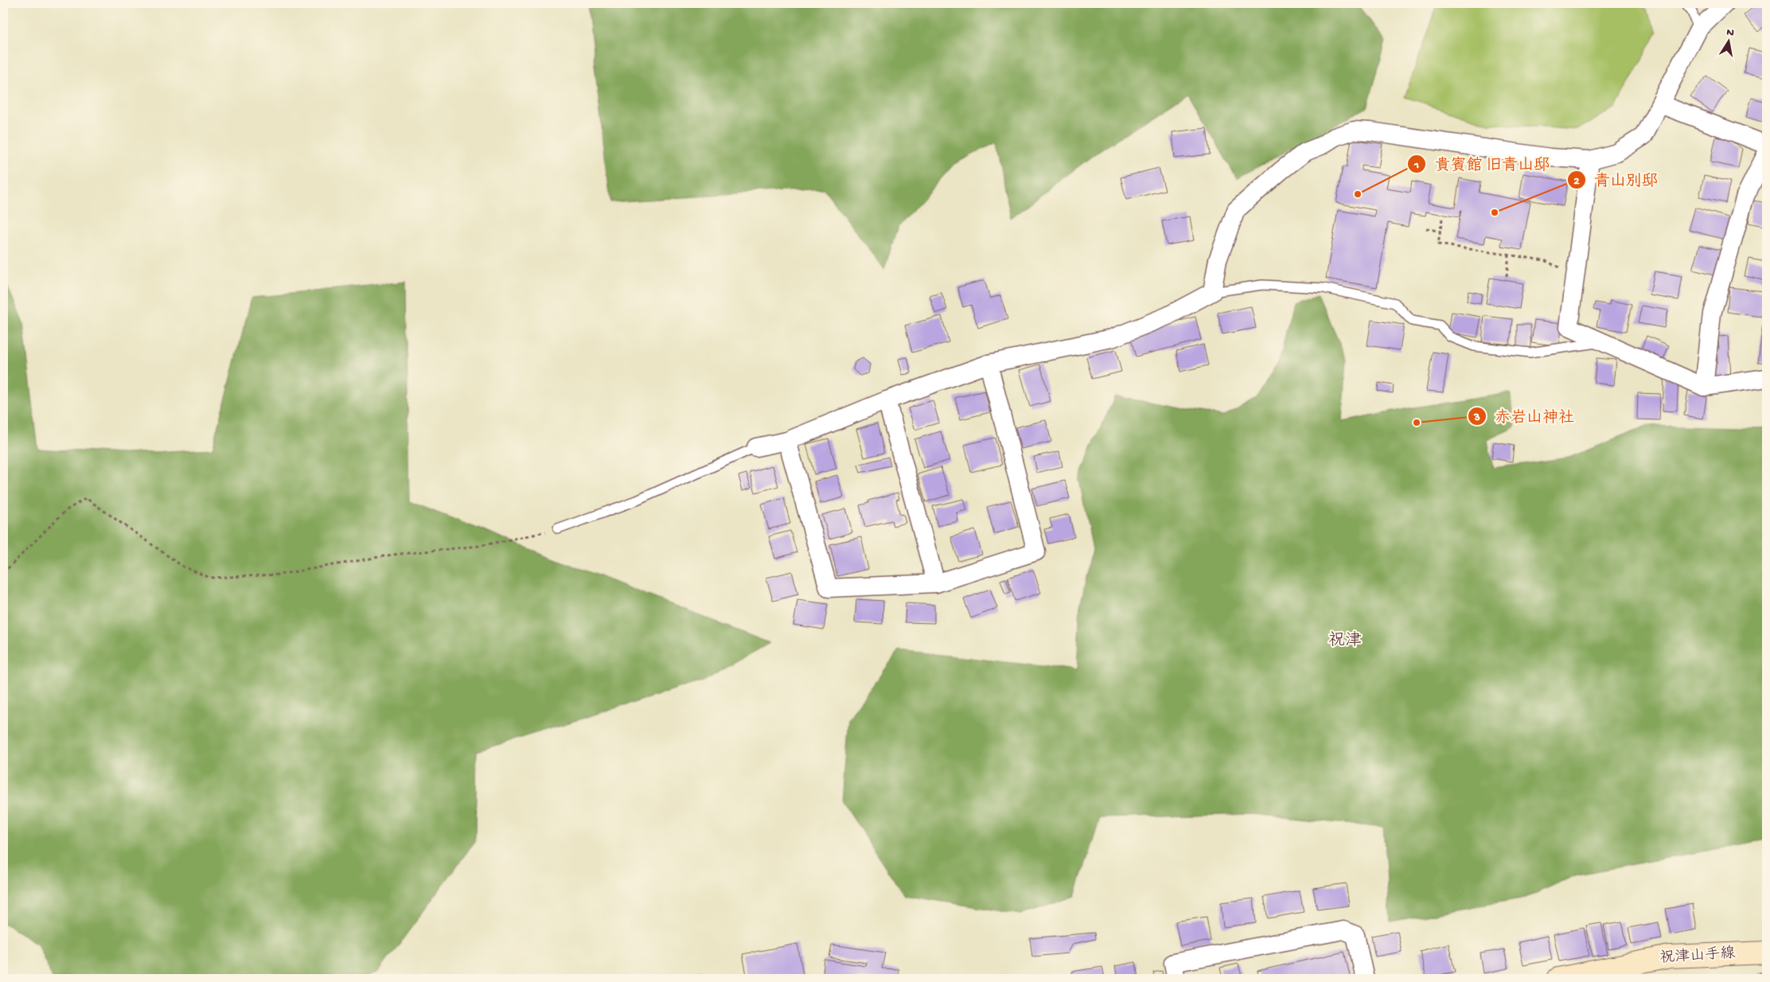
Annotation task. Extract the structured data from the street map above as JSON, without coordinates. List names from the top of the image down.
{
  "streets": {
    "street": ["祝津山手線"]
  },
  "districts": ["祝津"],
  "places": ["貴賓館 旧青山邸", "青山別邸", "赤岩山神社"],
  "north": "top"
}
